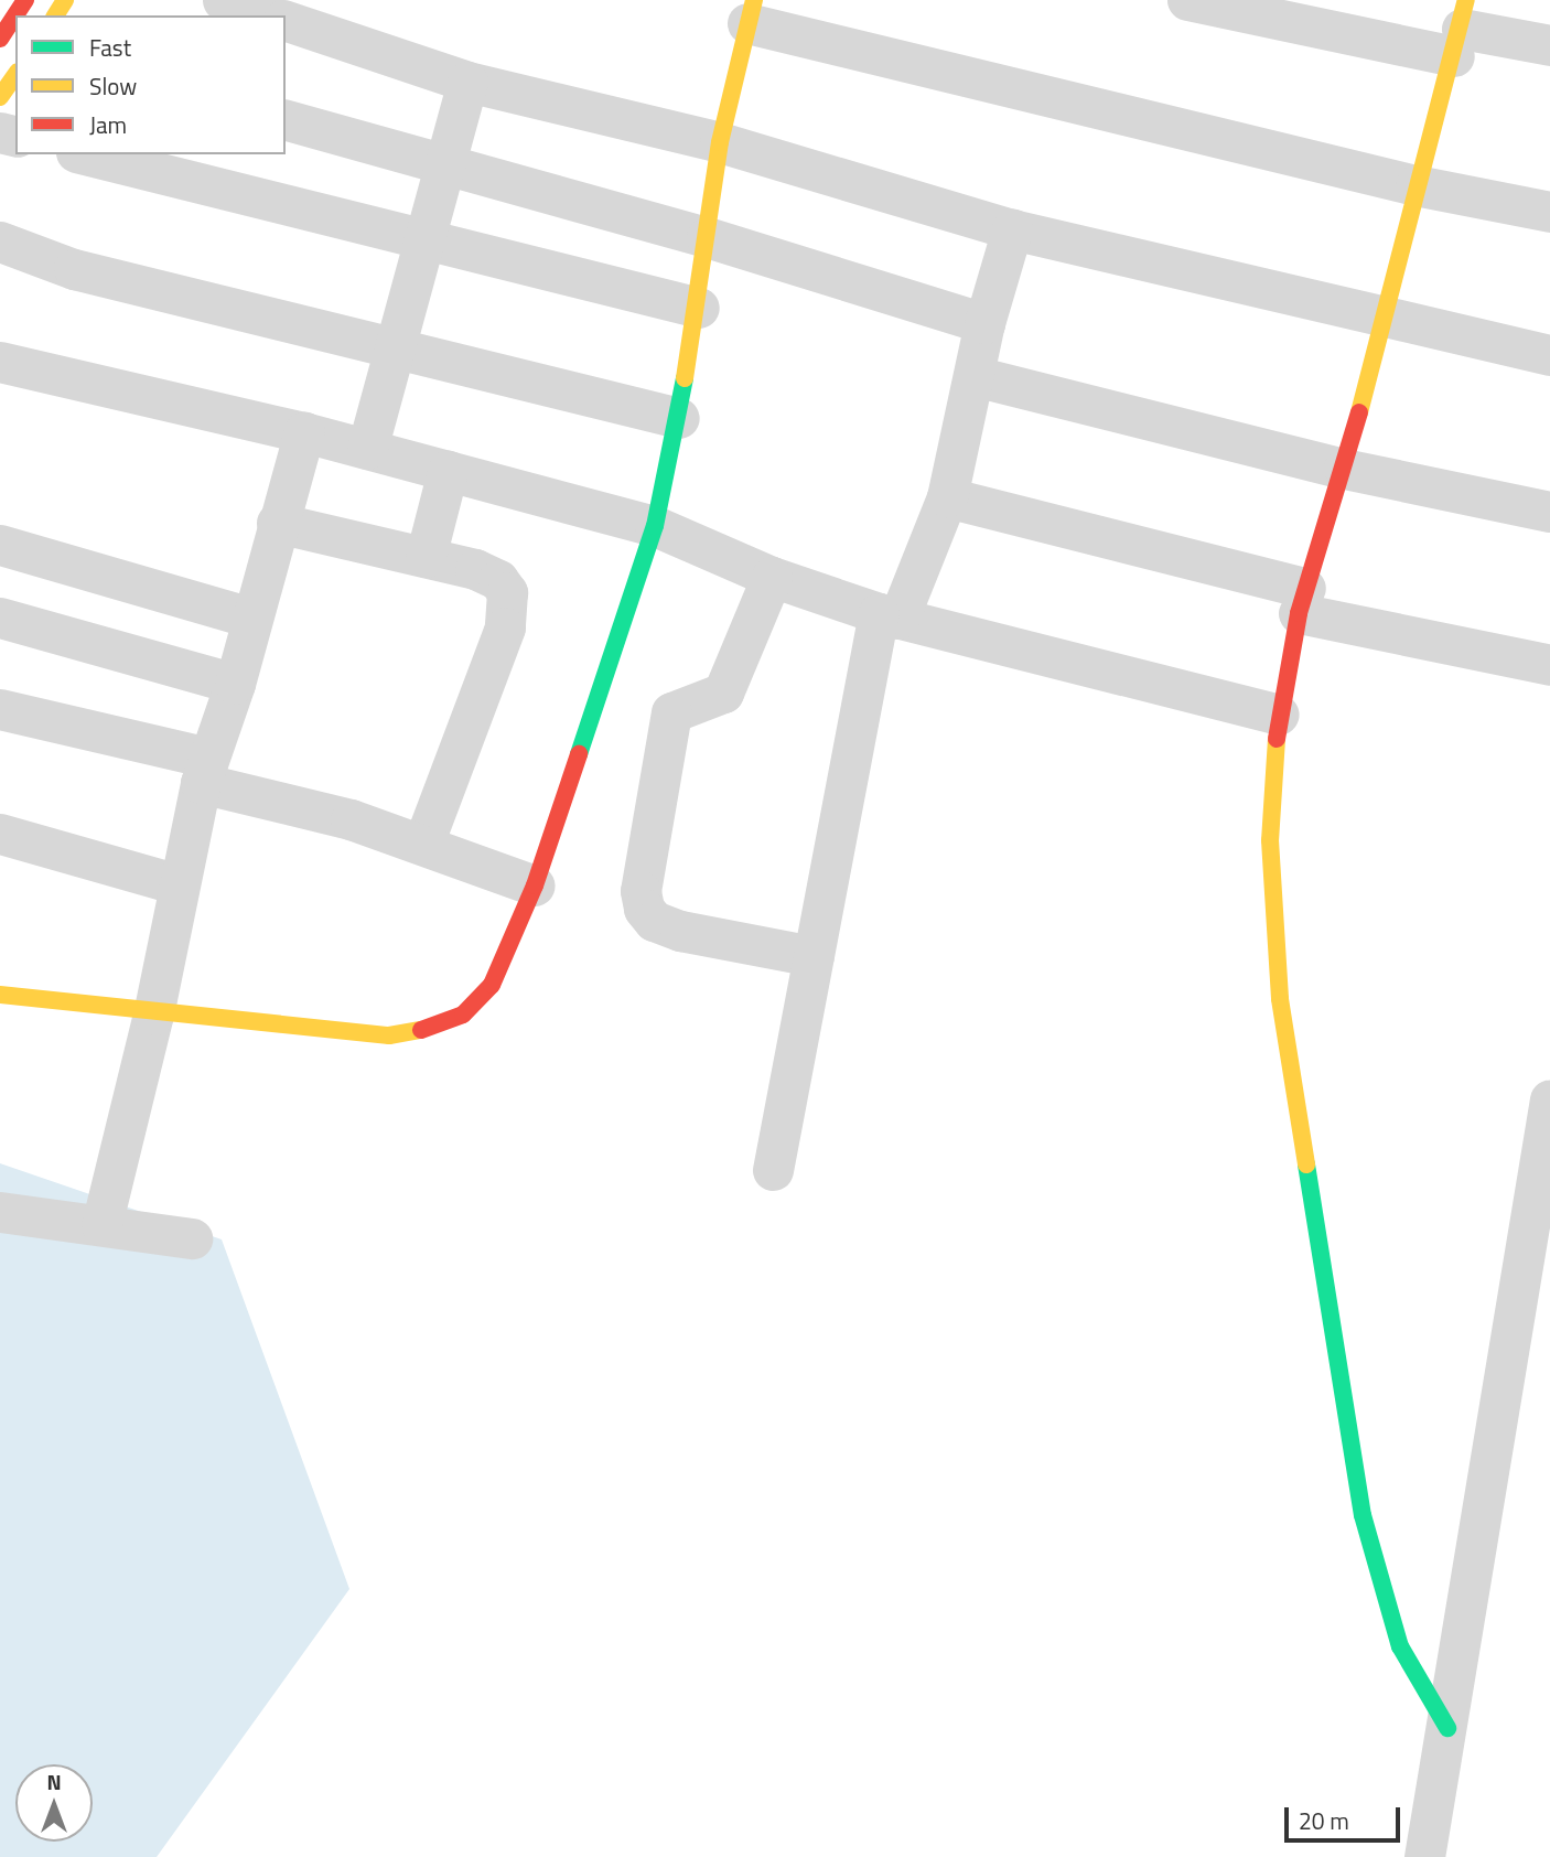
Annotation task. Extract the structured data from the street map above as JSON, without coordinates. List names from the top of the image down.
{
  "legend": ["Fast", "Slow", "Jam"],
  "scale_bar": "20 m",
  "north": "top"
}
